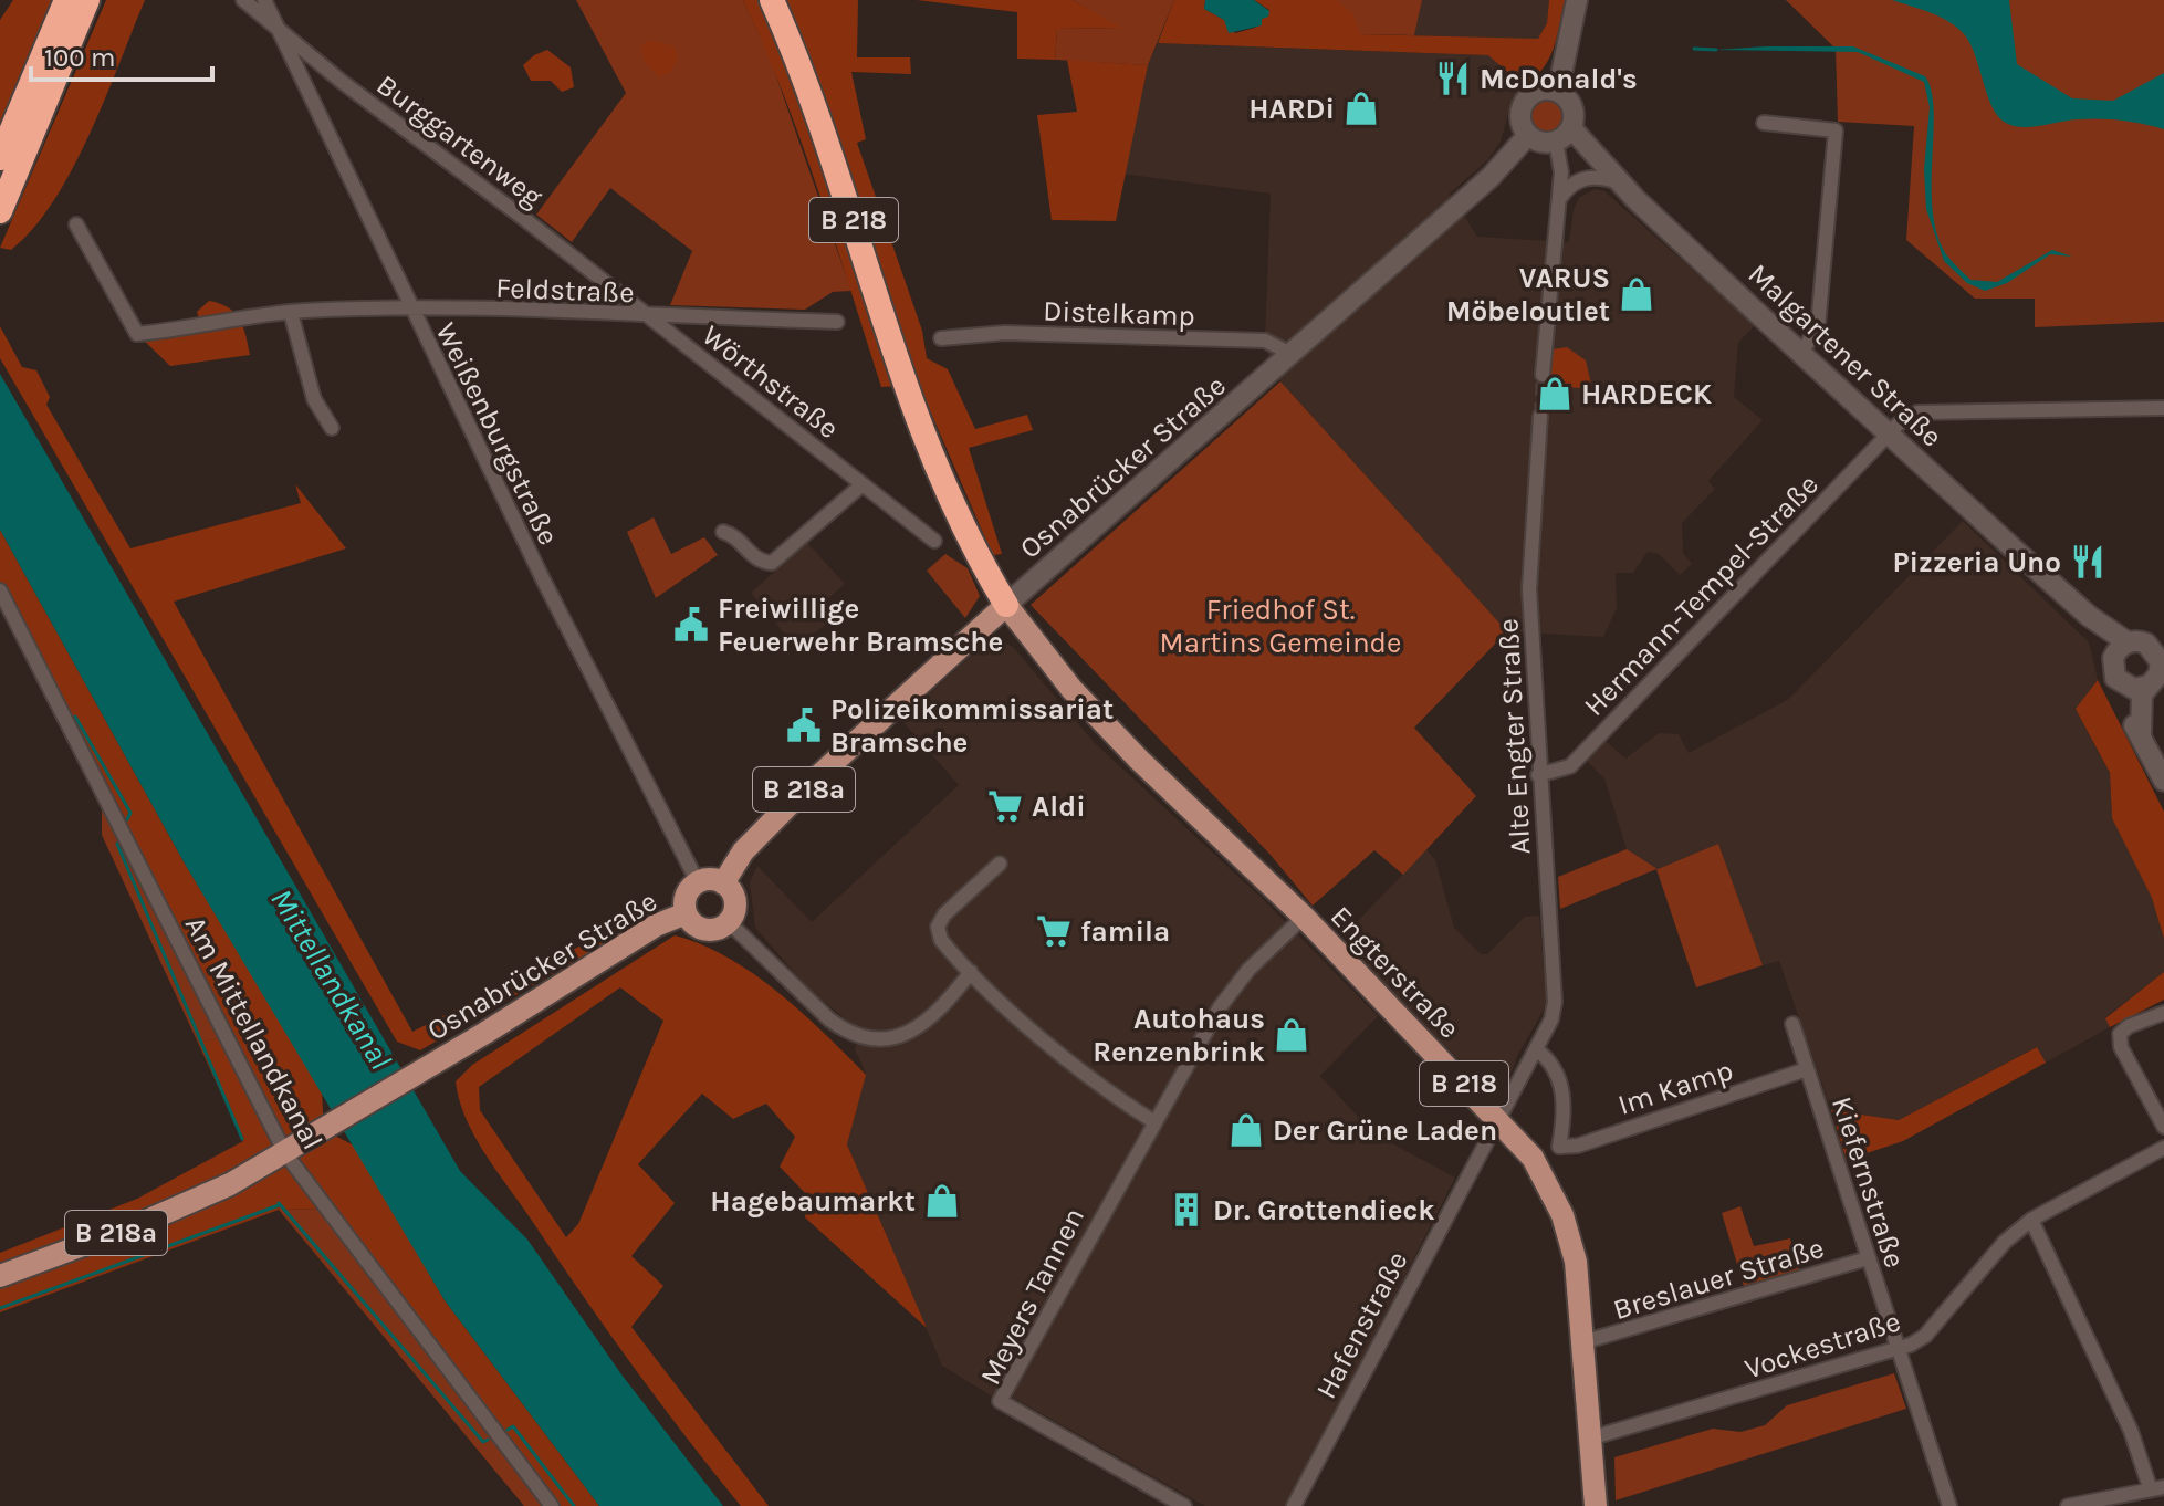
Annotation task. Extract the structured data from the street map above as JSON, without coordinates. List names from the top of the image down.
{
  "streets": {
    "highway": ["B 218"],
    "main road": ["Osnabrücker Straße", "B 218a", "Engterstraße"],
    "street": [
      "Burggartenweg",
      "Feldstraße",
      "Distelkamp",
      "Malgartener Straße",
      "Wörthstraße",
      "Weißenburgstraße",
      "Hermann-Tempel-Straße",
      "Alte Engter Straße",
      "Am Mittellandkanal",
      "Im Kamp",
      "Kiefernstraße",
      "Breslauer Straße",
      "Meyers Tannen",
      "Hafenstraße",
      "Vockestraße"
    ]
  },
  "crossings": [
    ["Burggartenweg", "Feldstraße"],
    ["Burggartenweg", "Wörthstraße"],
    ["Burggartenweg", "Weißenburgstraße"],
    ["B 218", "Osnabrücker Straße"],
    ["B 218", "Engterstraße"],
    ["Feldstraße", "Wörthstraße"],
    ["Feldstraße", "Weißenburgstraße"],
    ["Distelkamp", "Osnabrücker Straße"],
    ["Malgartener Straße", "Osnabrücker Straße"],
    ["Malgartener Straße", "Hermann-Tempel-Straße"],
    ["Weißenburgstraße", "Osnabrücker Straße"],
    ["Osnabrücker Straße", "Engterstraße"],
    ["Osnabrücker Straße", "Am Mittellandkanal"],
    ["Hermann-Tempel-Straße", "Alte Engter Straße"],
    ["Alte Engter Straße", "Engterstraße"],
    ["Alte Engter Straße", "Im Kamp"],
    ["Alte Engter Straße", "Hafenstraße"],
    ["Engterstraße", "Breslauer Straße"],
    ["Engterstraße", "Meyers Tannen"],
    ["Engterstraße", "Hafenstraße"],
    ["Engterstraße", "Vockestraße"],
    ["Im Kamp", "Kiefernstraße"],
    ["Kiefernstraße", "Breslauer Straße"],
    ["Kiefernstraße", "Vockestraße"]
  ],
  "water": ["Mittellandkanal"],
  "parks": ["Friedhof St. Martins Gemeinde"],
  "places": {
    "restaurant": ["McDonald's", "Pizzeria Uno"],
    "shop": [
      "HARDi",
      "VARUS Möbeloutlet",
      "HARDECK",
      "Autohaus Renzenbrink",
      "Der Grüne Laden",
      "Hagebaumarkt"
    ],
    "public building": ["Freiwillige Feuerwehr Bramsche", "Polizeikommissariat Bramsche"],
    "supermarket": ["Aldi", "famila"],
    "building": ["Dr. Grottendieck"]
  },
  "scale_bar": "100 m"
}
